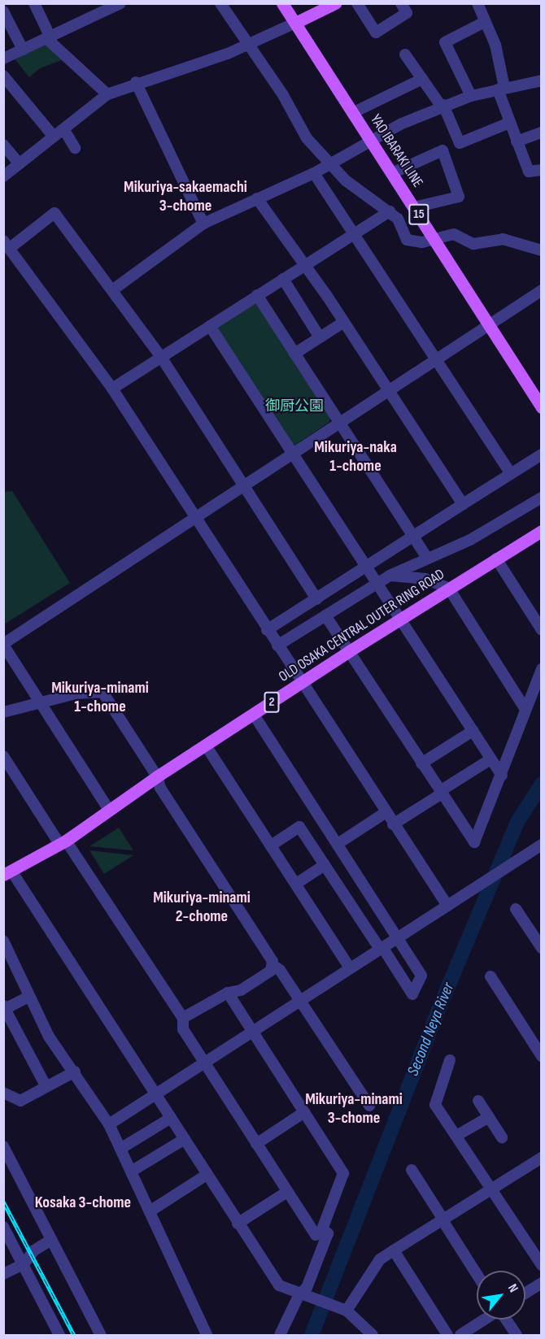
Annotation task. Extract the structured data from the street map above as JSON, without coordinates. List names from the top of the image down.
{
  "streets": {
    "main road": [
      "YAO IBARAKI LINE",
      "15",
      "OLD OSAKA CENTRAL OUTER RING ROAD",
      "2"
    ]
  },
  "districts": [
    "Mikuriya-sakaemachi 3-chome",
    "Mikuriya-naka 1-chome",
    "Mikuriya-minami 1-chome",
    "Mikuriya-minami 2-chome",
    "Mikuriya-minami 3-chome",
    "Kosaka 3-chome"
  ],
  "water": ["Second Neya River"],
  "parks": ["御厨公園"],
  "north": "top right"
}
